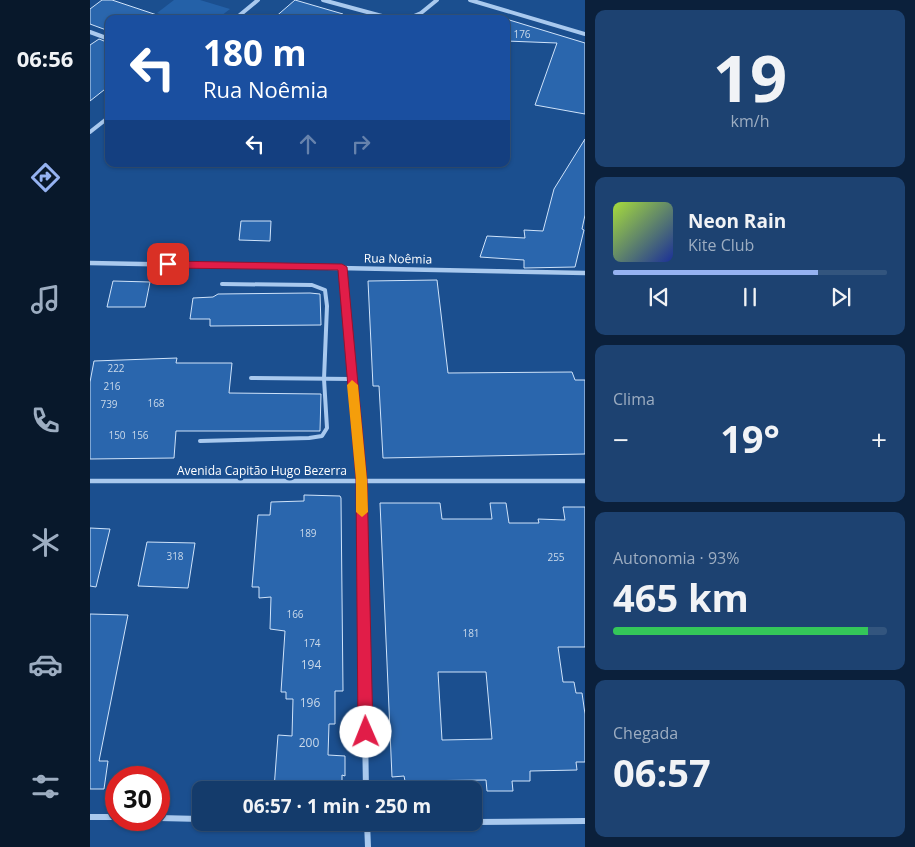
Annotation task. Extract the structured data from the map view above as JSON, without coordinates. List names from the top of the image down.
{
  "streets": {
    "street": ["Rua Noêmia", "Avenida Capitão Hugo Bezerra"]
  },
  "house_numbers": [
    "176",
    "222",
    "216",
    "168",
    "739",
    "150",
    "156",
    "189",
    "318",
    "255",
    "166",
    "181",
    "174",
    "194",
    "196",
    "200"
  ],
  "page": {
    "tabs": "06:56",
    "tile": [
      ["19", "km/h"],
      "Clima",
      ["Autonomia · 93%", "465 km"],
      ["Chegada", "06:57"]
    ],
    "turn": ["180 m", "Rua Noêmia"],
    "song": ["Neon Rain", "Kite Club"],
    "heat": ["−", "19°", "+"],
    "limit": "30",
    "trip": "06:57 · 1 min · 250 m"
  }
}
